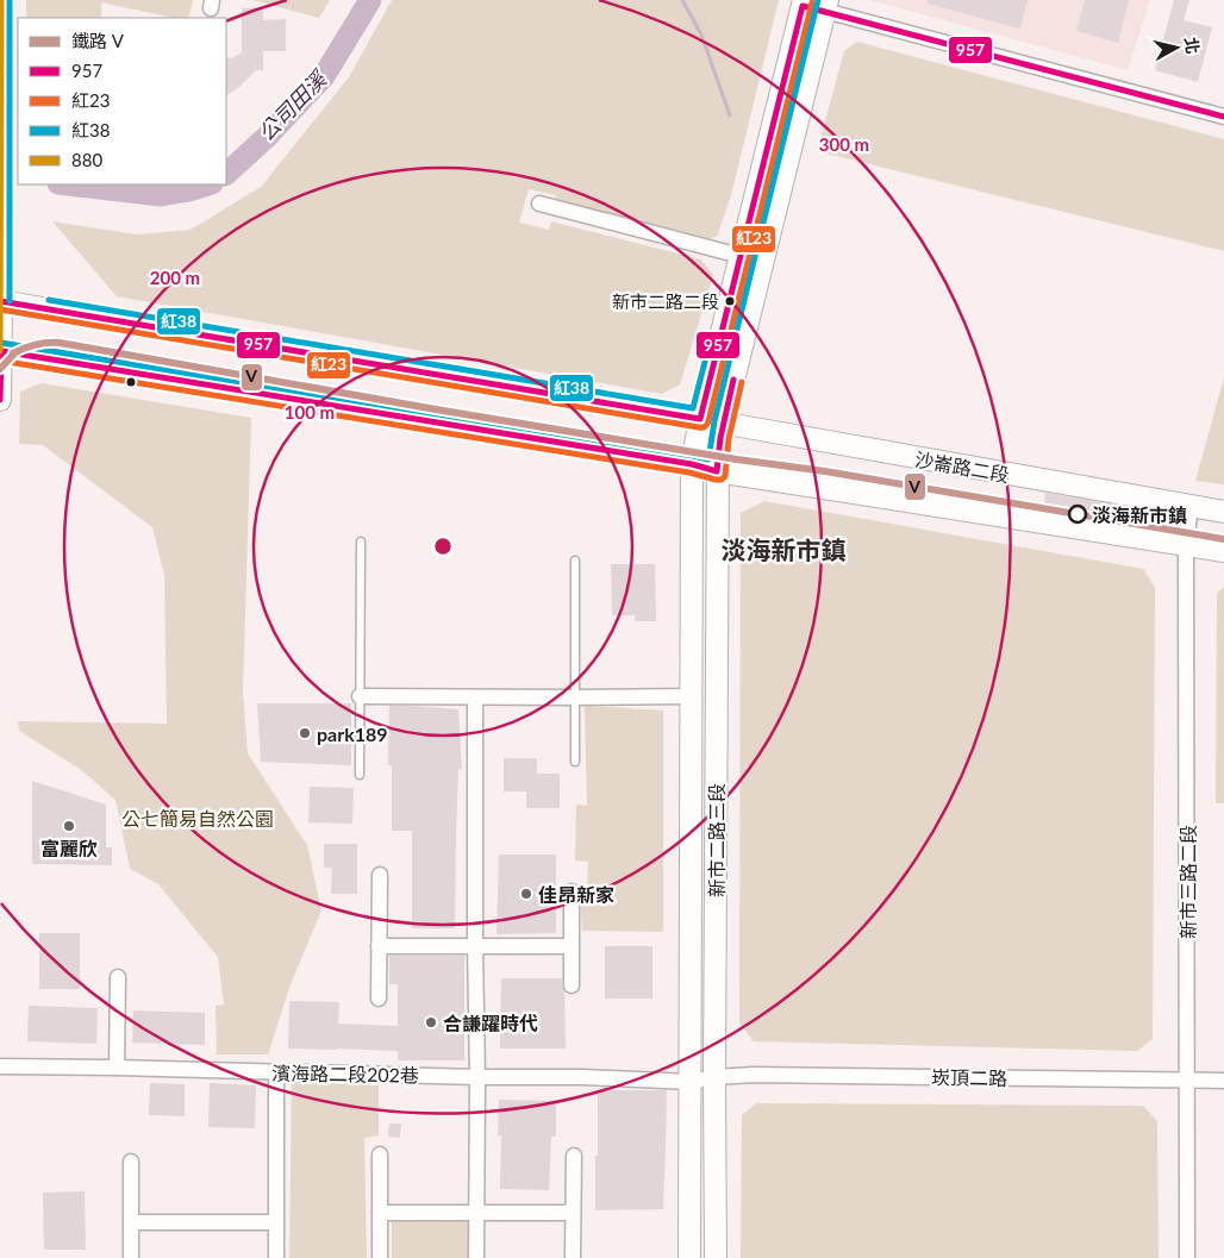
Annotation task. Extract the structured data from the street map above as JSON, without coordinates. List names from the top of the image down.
{
  "streets": {
    "street": [
      "沙崙路二段",
      "新市二路三段",
      "新市三路二段",
      "濱海路二段202巷",
      "崁頂二路"
    ]
  },
  "crossings": [
    ["沙崙路二段", "新市二路三段"],
    ["沙崙路二段", "新市三路二段"],
    ["新市二路三段", "濱海路二段202巷"],
    ["新市二路三段", "崁頂二路"],
    ["新市三路二段", "崁頂二路"],
    ["濱海路二段202巷", "崁頂二路"]
  ],
  "districts": ["淡海新市鎮"],
  "water": ["公司田溪"],
  "parks": ["公七簡易自然公園"],
  "places": [
    "新市二路二段",
    "淡海新市鎮",
    "park189",
    "富麗欣",
    "佳昂新家",
    "合謙躍時代"
  ],
  "lines": [
    "transit line 紅38",
    "transit line 880",
    "transit line 紅23",
    "transit line 957",
    "rail line V"
  ],
  "legend": [
    "鐵路 V",
    "957",
    "紅23",
    "紅38",
    "880"
  ],
  "north": "right",
  "rings": ["300 m", "200 m", "100 m"]
}
